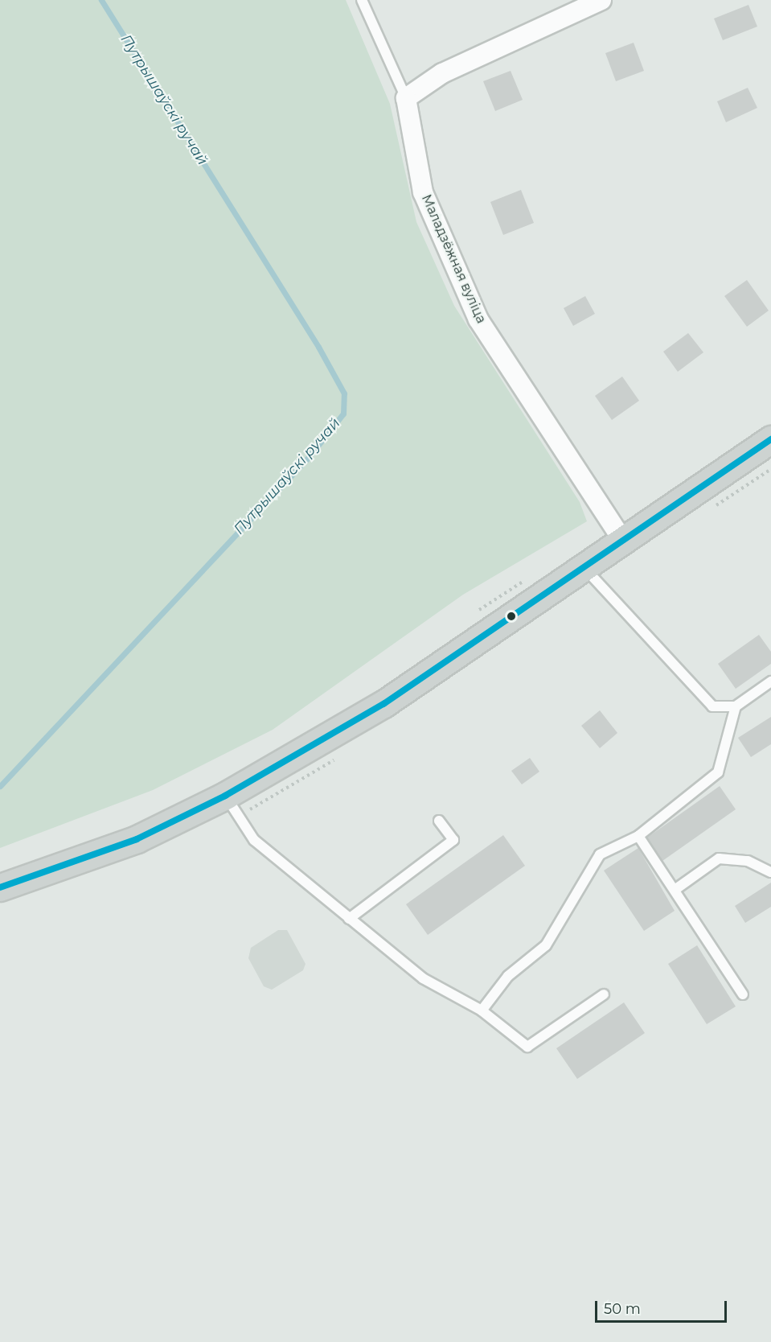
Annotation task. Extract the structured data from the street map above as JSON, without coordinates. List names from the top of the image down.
{
  "streets": {
    "street": ["Маладзёжная вуліца"]
  },
  "water": ["Путрышаўскі ручай"],
  "scale_bar": "50 m"
}
